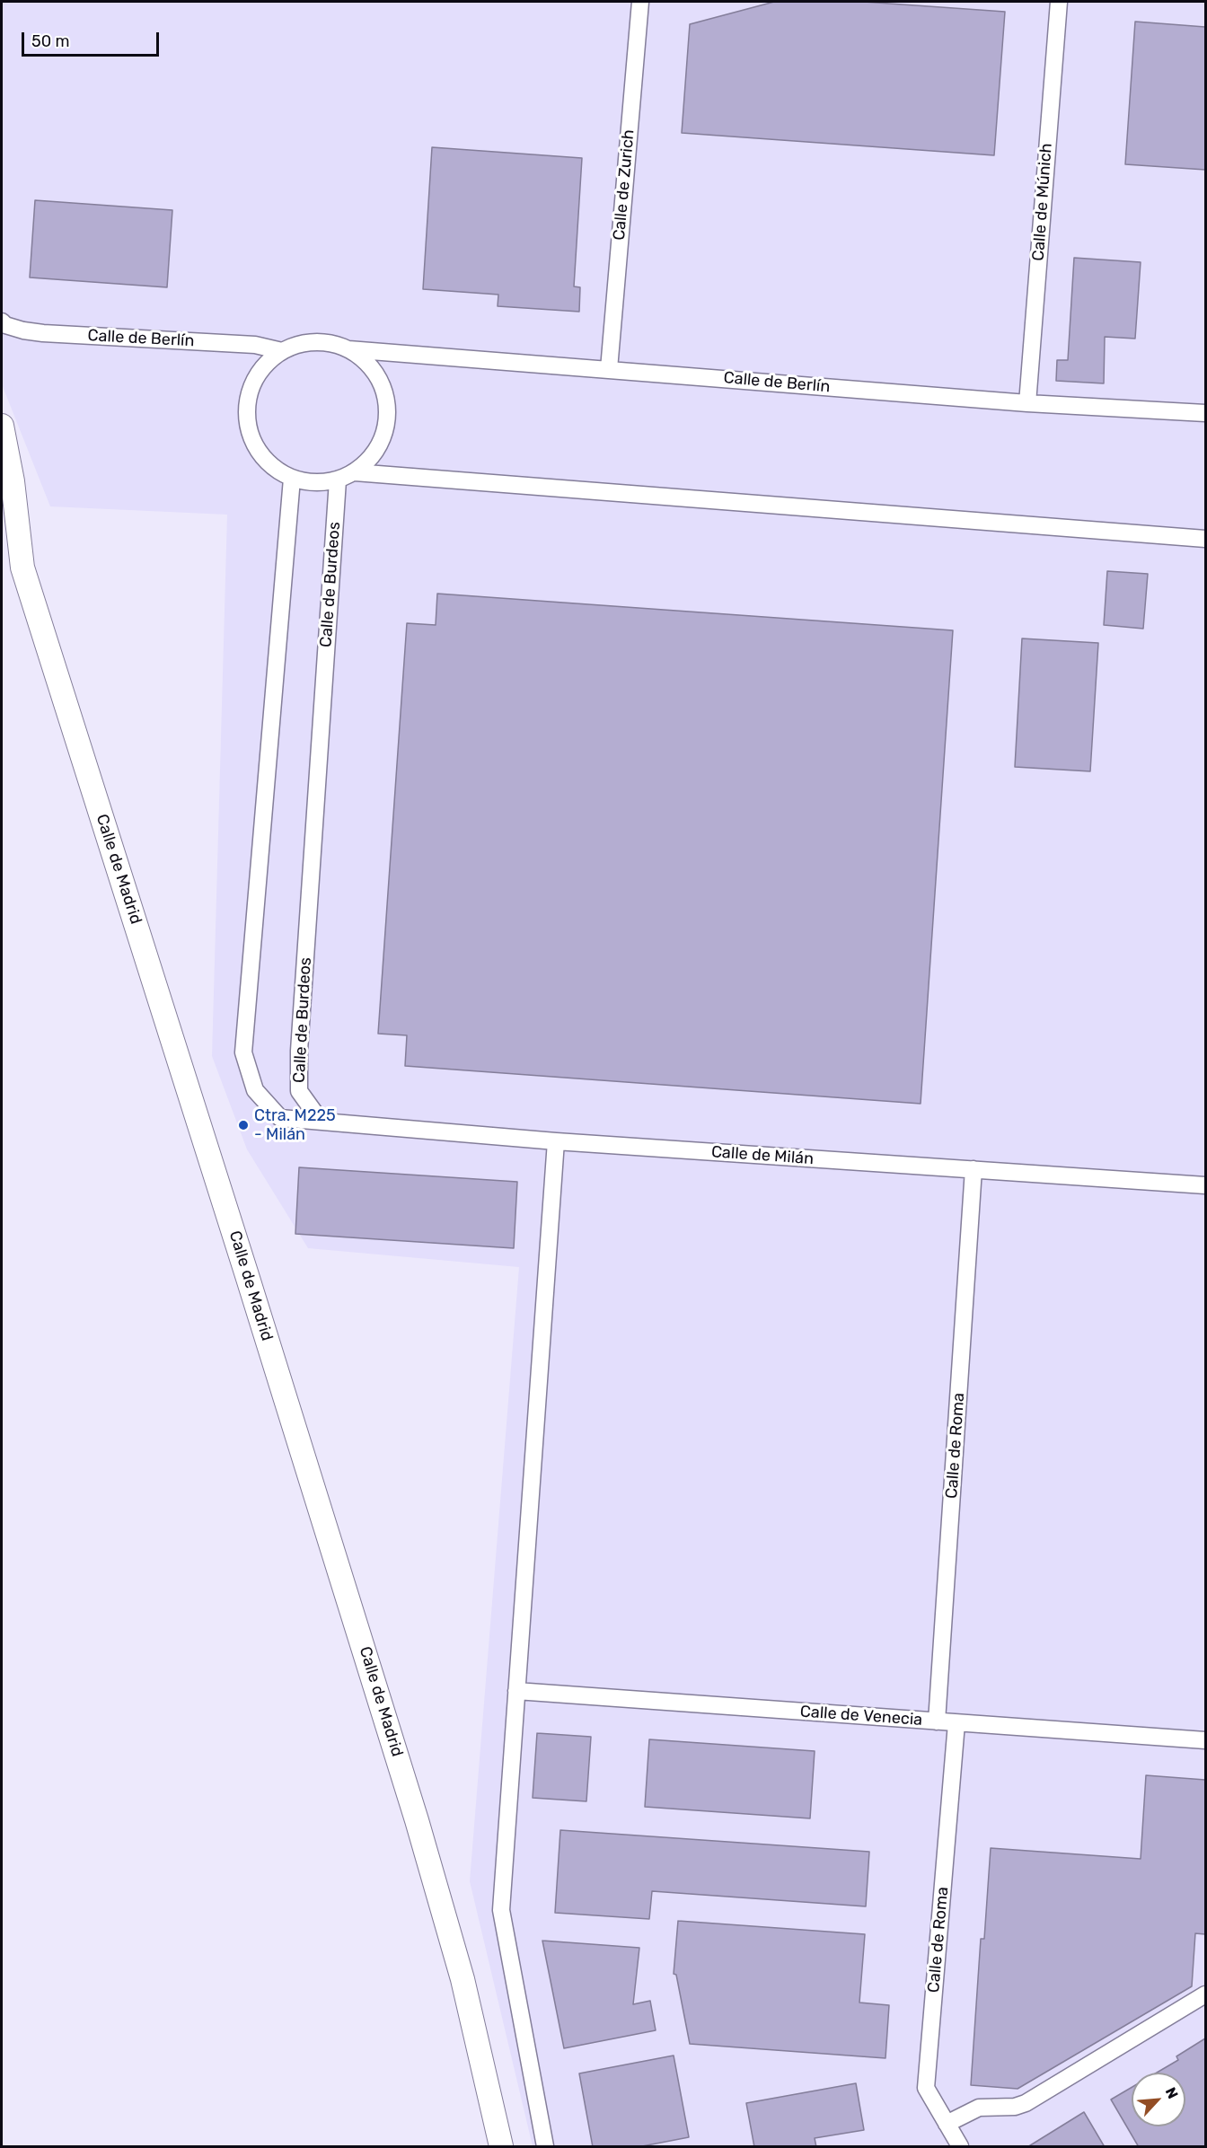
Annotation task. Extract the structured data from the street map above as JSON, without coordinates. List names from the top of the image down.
{
  "streets": {
    "street": [
      "Calle de Zurich",
      "Calle de Múnich",
      "Calle de Berlín",
      "Calle de Burdeos",
      "Calle de Madrid",
      "Calle de Milán",
      "Calle de Roma",
      "Calle de Venecia"
    ]
  },
  "crossings": [
    ["Calle de Zurich", "Calle de Berlín"],
    ["Calle de Múnich", "Calle de Berlín"],
    ["Calle de Berlín", "Calle de Burdeos"],
    ["Calle de Burdeos", "Calle de Milán"],
    ["Calle de Milán", "Calle de Roma"],
    ["Calle de Roma", "Calle de Venecia"]
  ],
  "places": ["Ctra. M225 - Milán"],
  "scale_bar": "50 m",
  "north": "top right"
}
